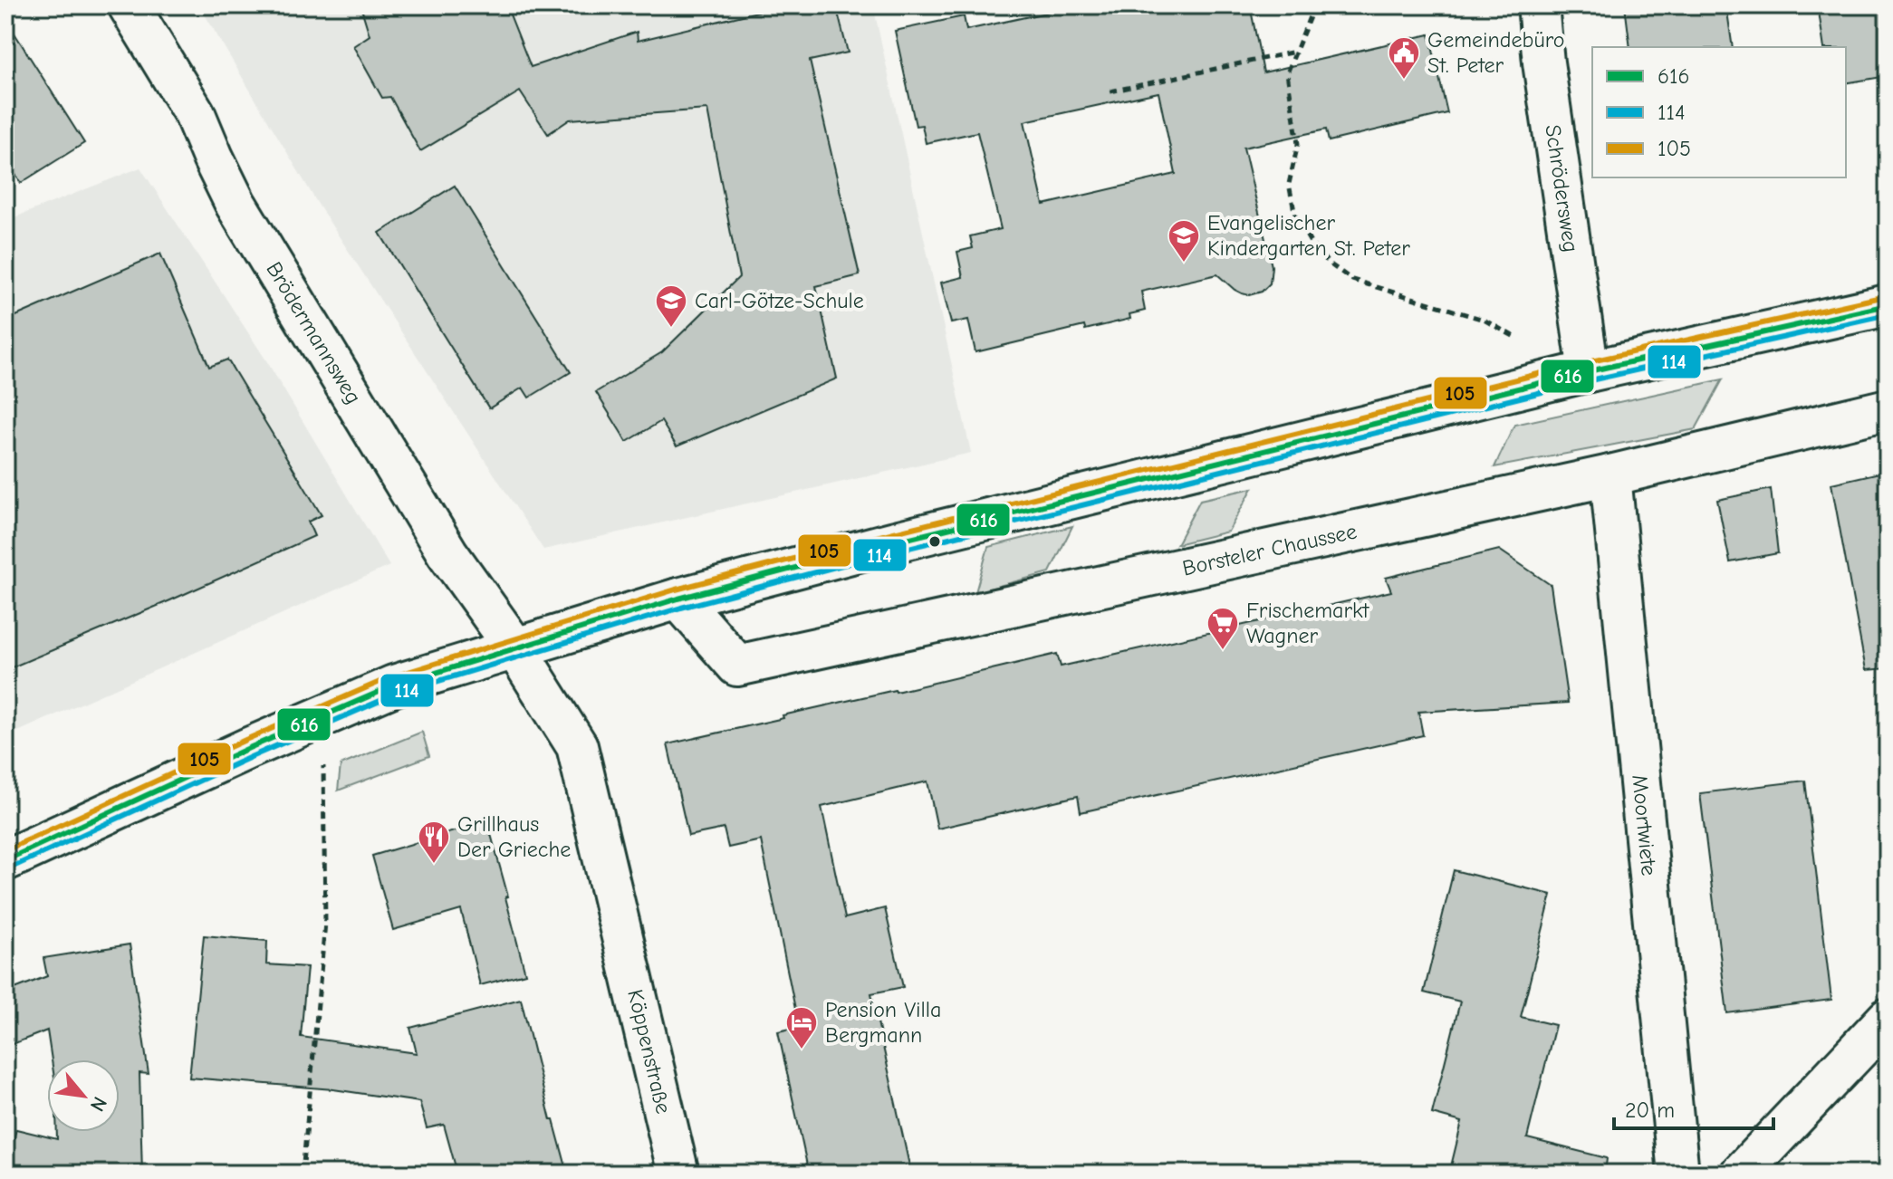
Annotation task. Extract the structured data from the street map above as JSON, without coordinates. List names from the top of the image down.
{
  "streets": {
    "street": [
      "Schrödersweg",
      "Brödermannsweg",
      "Borsteler Chaussee",
      "Moortwiete",
      "Köppenstraße"
    ]
  },
  "crossings": [
    ["Brödermannsweg", "Köppenstraße"],
    ["Borsteler Chaussee", "Moortwiete"]
  ],
  "places": {
    "public building": ["Gemeindebüro St. Peter"],
    "school or university": ["Evangelischer Kindergarten St. Peter", "Carl-Götze-Schule"],
    "supermarket": ["Frischemarkt Wagner"],
    "restaurant": ["Grillhaus Der Grieche"],
    "hotel": ["Pension Villa Bergmann"]
  },
  "lines": ["transit line 105", "transit line 616", "transit line 114"],
  "legend": ["616", "114", "105"],
  "scale_bar": "20 m",
  "north": "bottom right"
}
